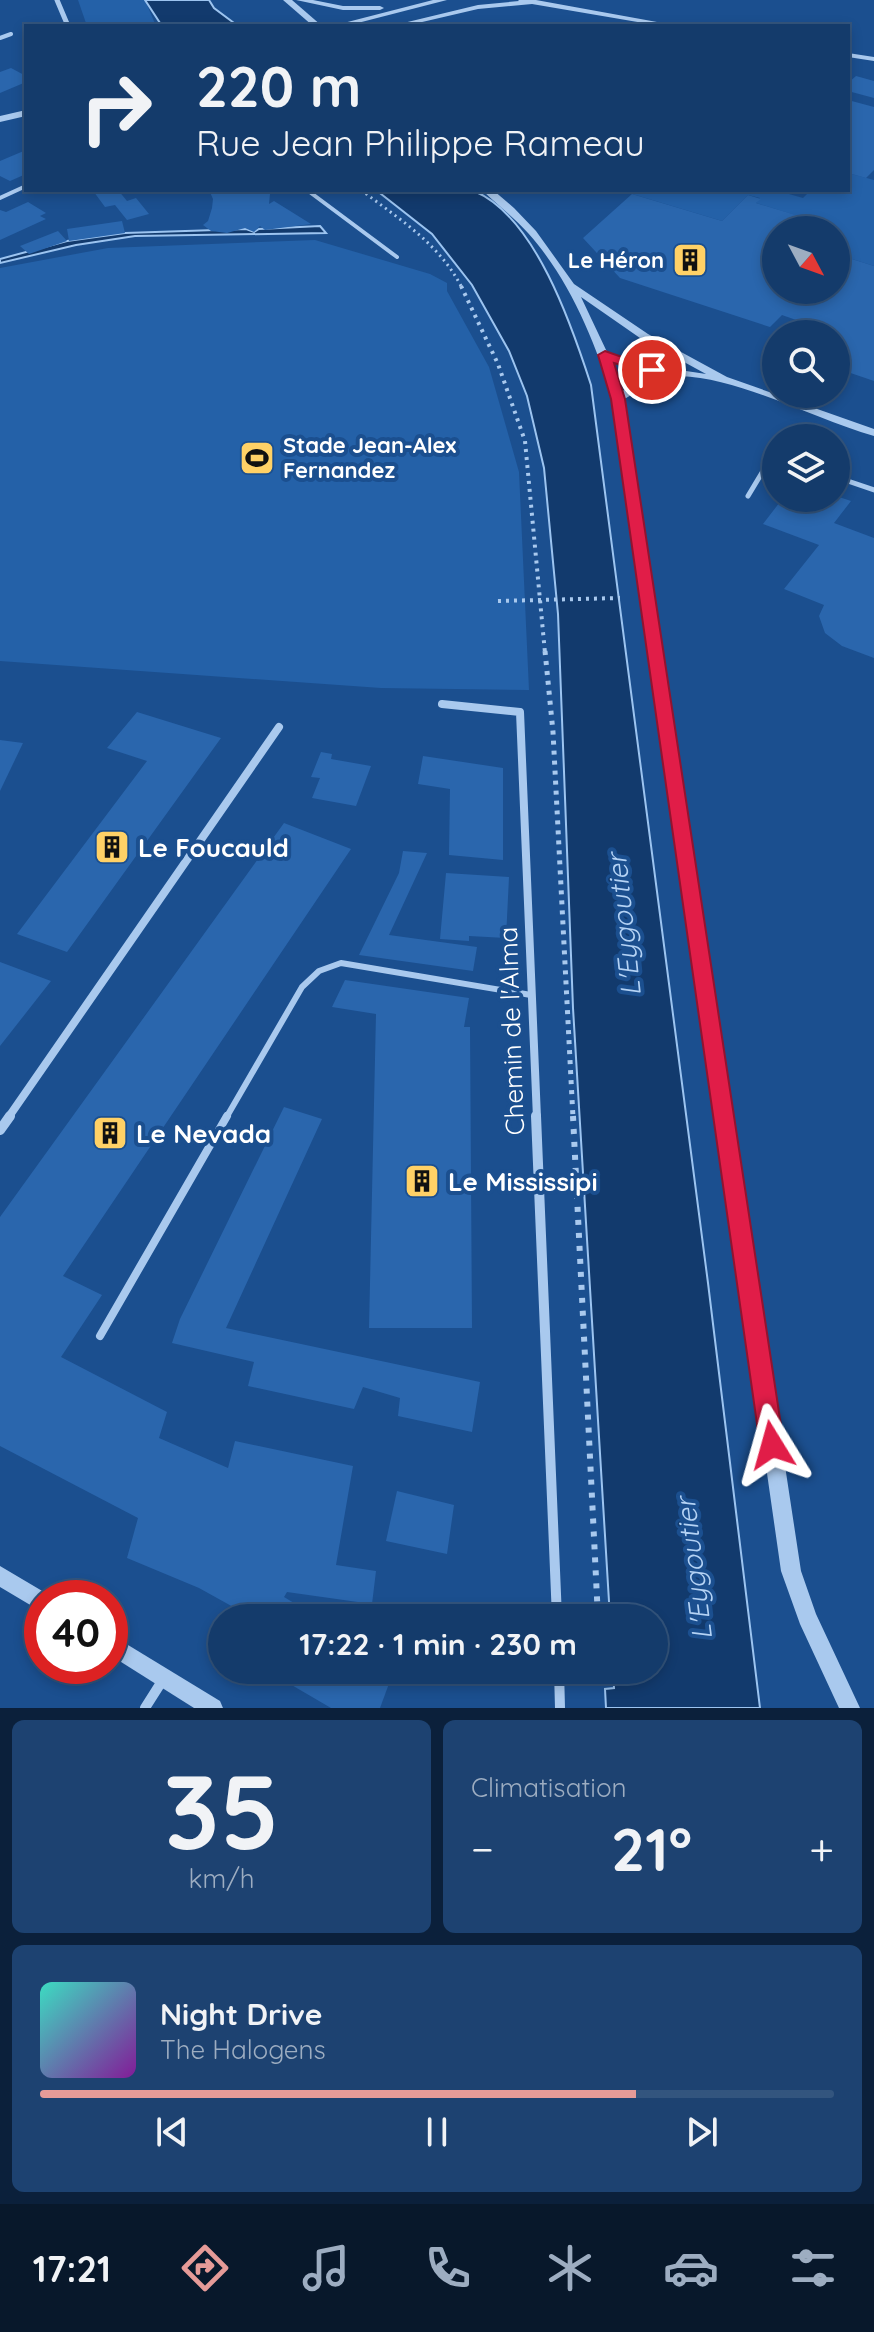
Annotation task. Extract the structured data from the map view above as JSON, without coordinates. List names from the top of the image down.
{
  "streets": {
    "street": ["Chemin de l'Alma"]
  },
  "water": ["L'Eygoutier"],
  "places": {
    "building": [
      "Le Héron",
      "Le Foucauld",
      "Le Nevada",
      "Le Mississipi"
    ],
    "sports": ["Stade Jean-Alex Fernandez"]
  },
  "north": "bottom right",
  "page": {
    "turn": ["220 m", "Rue Jean Philippe Rameau"],
    "limit": "40",
    "trip": "17:22 · 1 min · 230 m",
    "tile": [
      ["35", "km/h"],
      "Climatisation"
    ],
    "heat": ["−", "21°", "+"],
    "song": ["Night Drive", "The Halogens"],
    "tabs": "17:21"
  }
}
